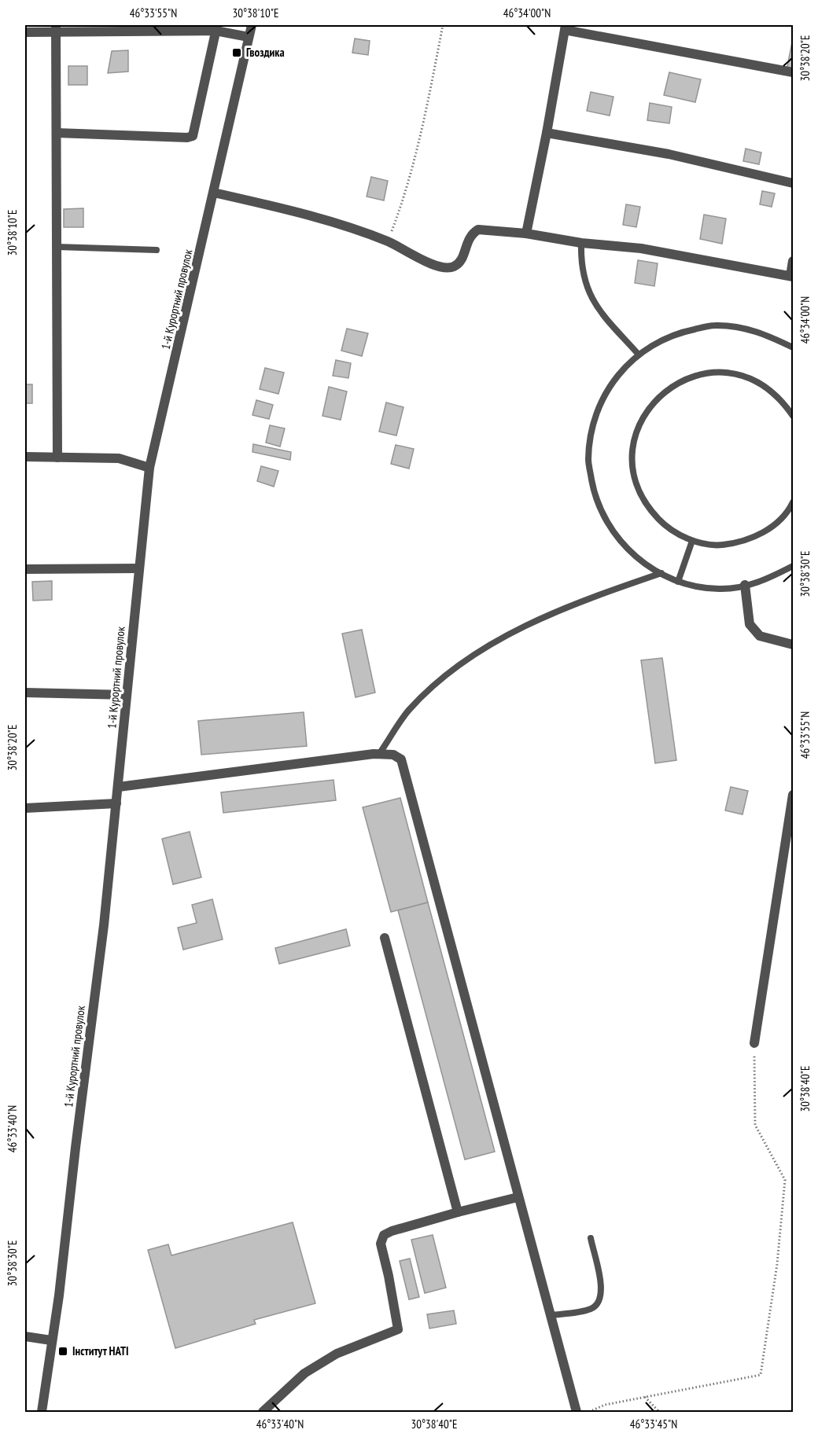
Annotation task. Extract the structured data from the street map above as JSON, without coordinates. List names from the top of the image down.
{
  "streets": {
    "street": ["1-й Курортний провулок"]
  },
  "places": {
    "transit": ["Гвоздика", "Інститут НАТІ"]
  },
  "coordinates": [
    "46°33'55\"N",
    "30°38'10\"E",
    "46°34'00\"N",
    "30°38'20\"E",
    "30°38'30\"E",
    "30°38'40\"E",
    "46°33'40\"N",
    "46°33'45\"N"
  ]
}
